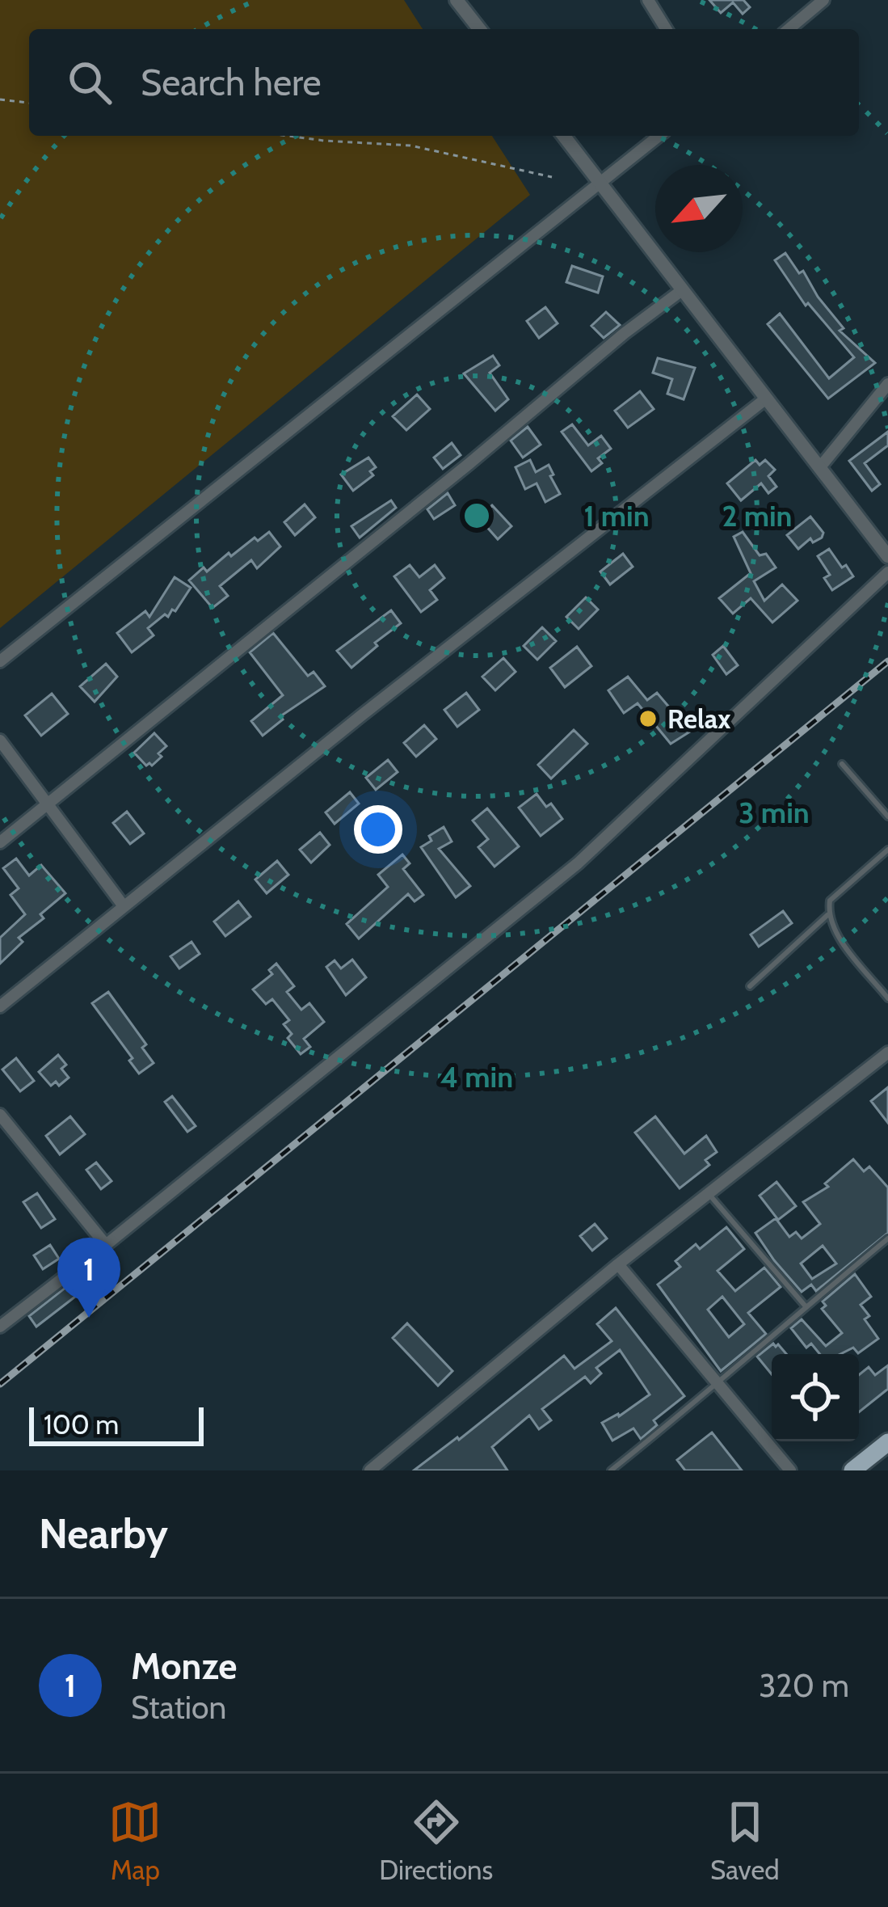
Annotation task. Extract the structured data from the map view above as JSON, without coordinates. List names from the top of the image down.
{
  "places": ["Relax"],
  "scale_bar": "100 m",
  "north": "bottom left",
  "page": {
    "search": "Search here",
    "pins": "1",
    "scale": "100 m",
    "heading": "Nearby",
    "list": [
      {
        "mark": "1",
        "name": "Monze",
        "note": "Station",
        "value": "320 m"
      }
    ],
    "nav": ["Map", "Directions", "Saved"]
  },
  "rings": [
    "1 min",
    "2 min",
    "3 min",
    "4 min"
  ]
}
